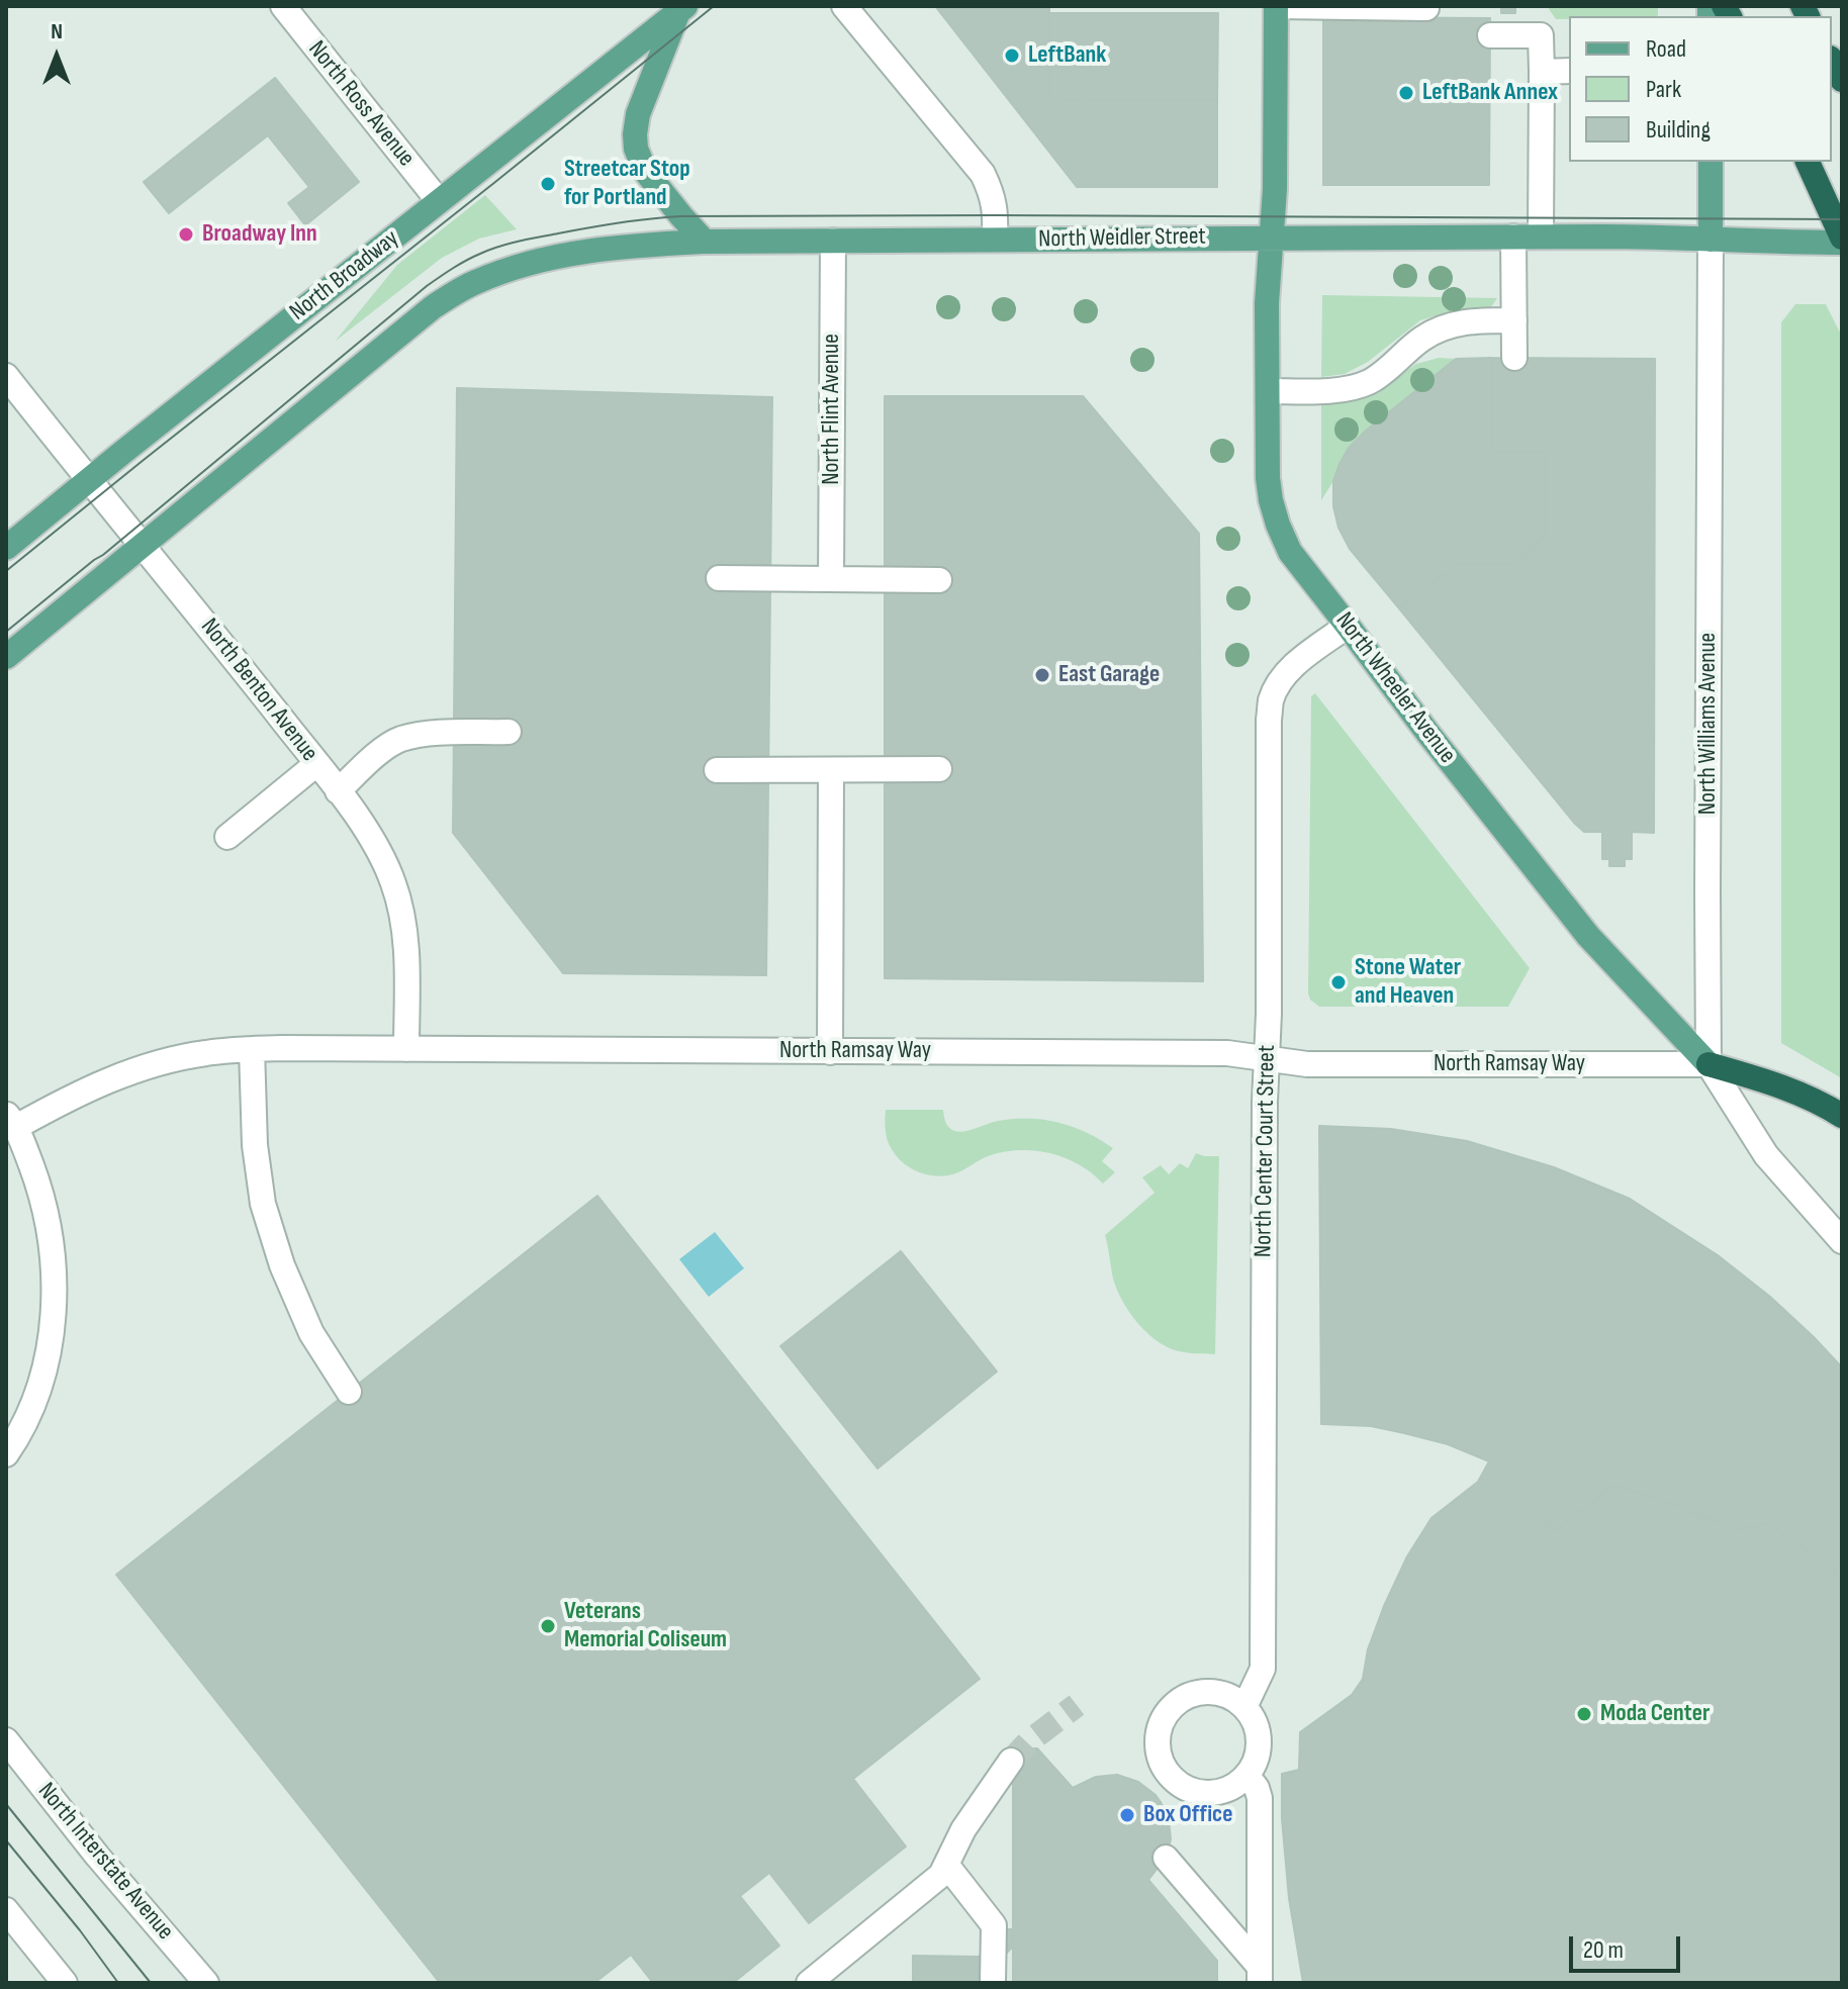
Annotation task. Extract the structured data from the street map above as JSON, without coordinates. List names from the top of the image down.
{
  "streets": {
    "main road": [
      "North Weidler Street",
      "North Broadway",
      "North Wheeler Avenue",
      "North Williams Avenue"
    ],
    "street": [
      "North Ross Avenue",
      "North Flint Avenue",
      "North Benton Avenue",
      "North Ramsay Way",
      "North Center Court Street",
      "North Interstate Avenue"
    ]
  },
  "crossings": [
    ["North Ross Avenue", "North Broadway"],
    ["North Weidler Street", "North Flint Avenue"],
    ["North Weidler Street", "North Wheeler Avenue"],
    ["North Weidler Street", "North Benton Avenue"],
    ["North Weidler Street", "North Williams Avenue"],
    ["North Broadway", "North Benton Avenue"],
    ["North Wheeler Avenue", "North Williams Avenue"],
    ["North Wheeler Avenue", "North Ramsay Way"],
    ["North Wheeler Avenue", "North Center Court Street"],
    ["North Benton Avenue", "North Ramsay Way"],
    ["North Williams Avenue", "North Ramsay Way"],
    ["North Ramsay Way", "North Center Court Street"]
  ],
  "places": [
    "LeftBank",
    "LeftBank Annex",
    "Streetcar Stop for Portland",
    "Broadway Inn",
    "East Garage",
    "Stone Water and Heaven",
    "Veterans Memorial Coliseum",
    "Moda Center",
    "Box Office"
  ],
  "legend": ["Road", "Park", "Building"],
  "scale_bar": "20 m",
  "north": "top"
}
